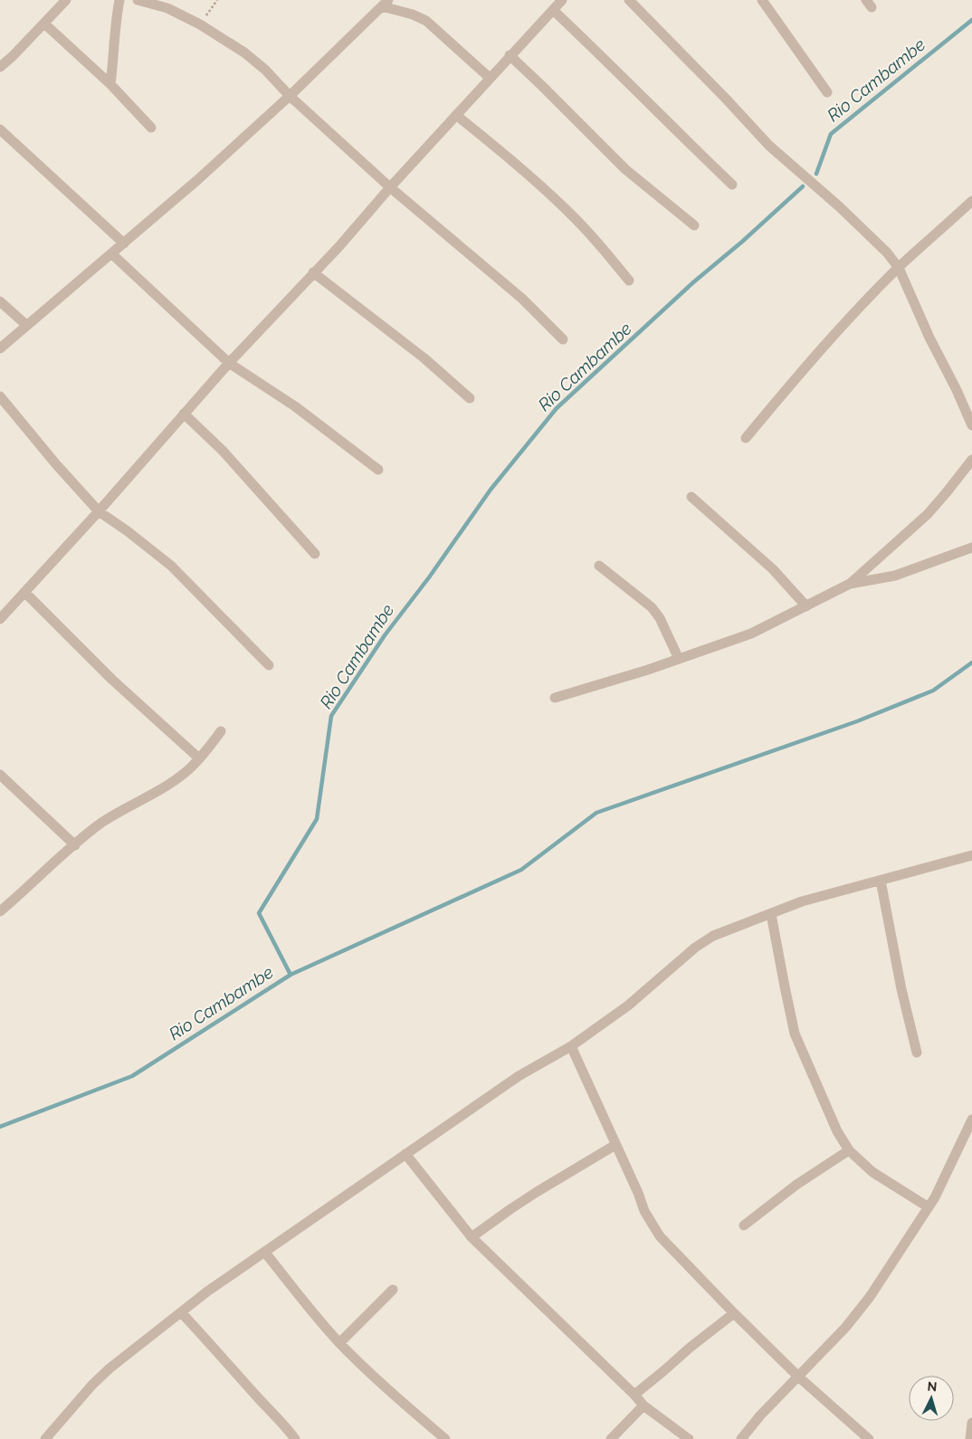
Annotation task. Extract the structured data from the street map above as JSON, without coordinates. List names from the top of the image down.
{
  "water": ["Rio Cambambe"],
  "north": "top"
}
